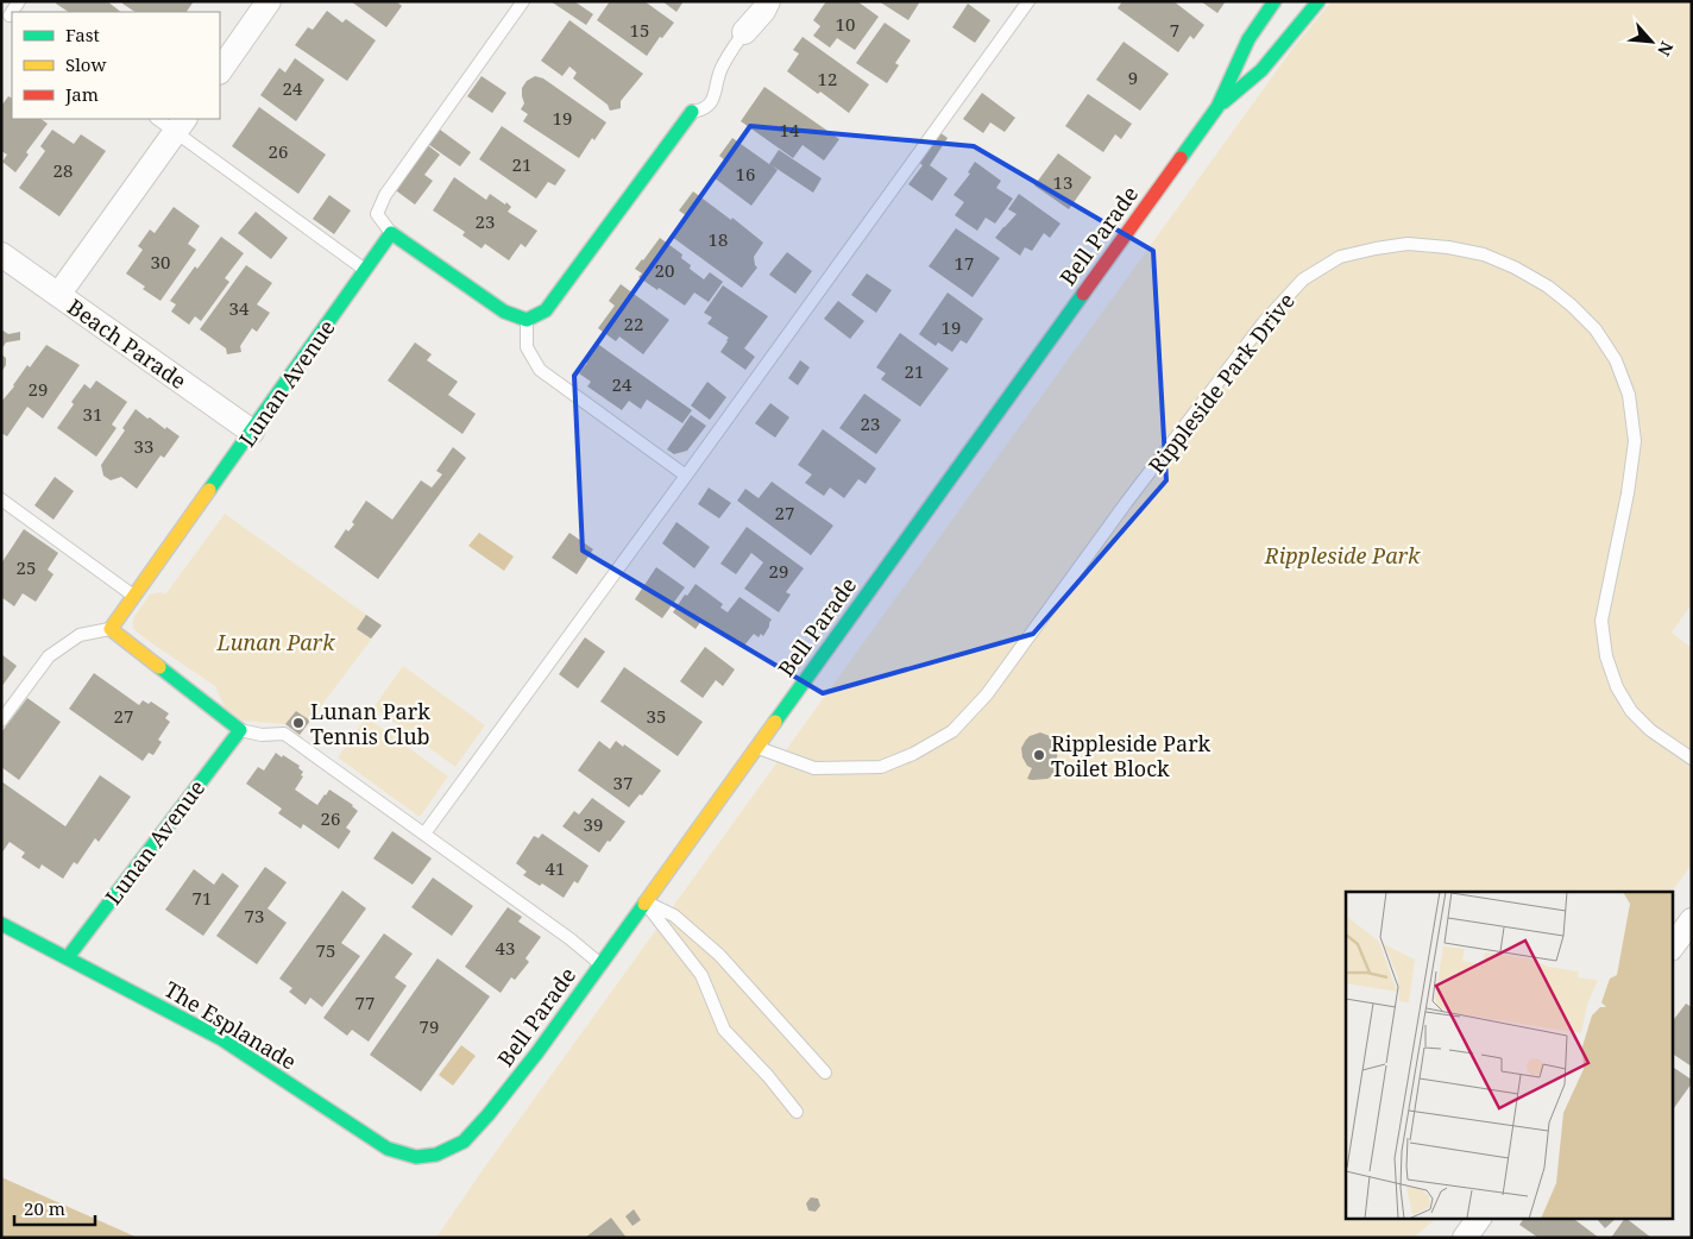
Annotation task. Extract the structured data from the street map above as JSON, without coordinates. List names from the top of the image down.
{
  "streets": {
    "street": [
      "Bell Parade",
      "Beach Parade",
      "Lunan Avenue",
      "The Esplanade"
    ],
    "lane": ["Rippleside Park Drive"]
  },
  "crossings": [
    ["Bell Parade", "Rippleside Park Drive"],
    ["Bell Parade", "The Esplanade"],
    ["Beach Parade", "Lunan Avenue"],
    ["Lunan Avenue", "The Esplanade"]
  ],
  "parks": ["Rippleside Park", "Lunan Park"],
  "places": ["Lunan Park Tennis Club", "Rippleside Park Toilet Block"],
  "house_numbers": [
    "10",
    "15",
    "7",
    "9",
    "12",
    "24",
    "19",
    "14",
    "26",
    "21",
    "28",
    "16",
    "13",
    "23",
    "18",
    "30",
    "17",
    "20",
    "34",
    "22",
    "19",
    "21",
    "24",
    "29",
    "31",
    "23",
    "33",
    "27",
    "25",
    "29",
    "27",
    "35",
    "37",
    "26",
    "39",
    "41",
    "71",
    "73",
    "43",
    "75",
    "77",
    "79"
  ],
  "legend": ["Fast", "Slow", "Jam"],
  "scale_bar": "20 m",
  "north": "bottom right"
}
